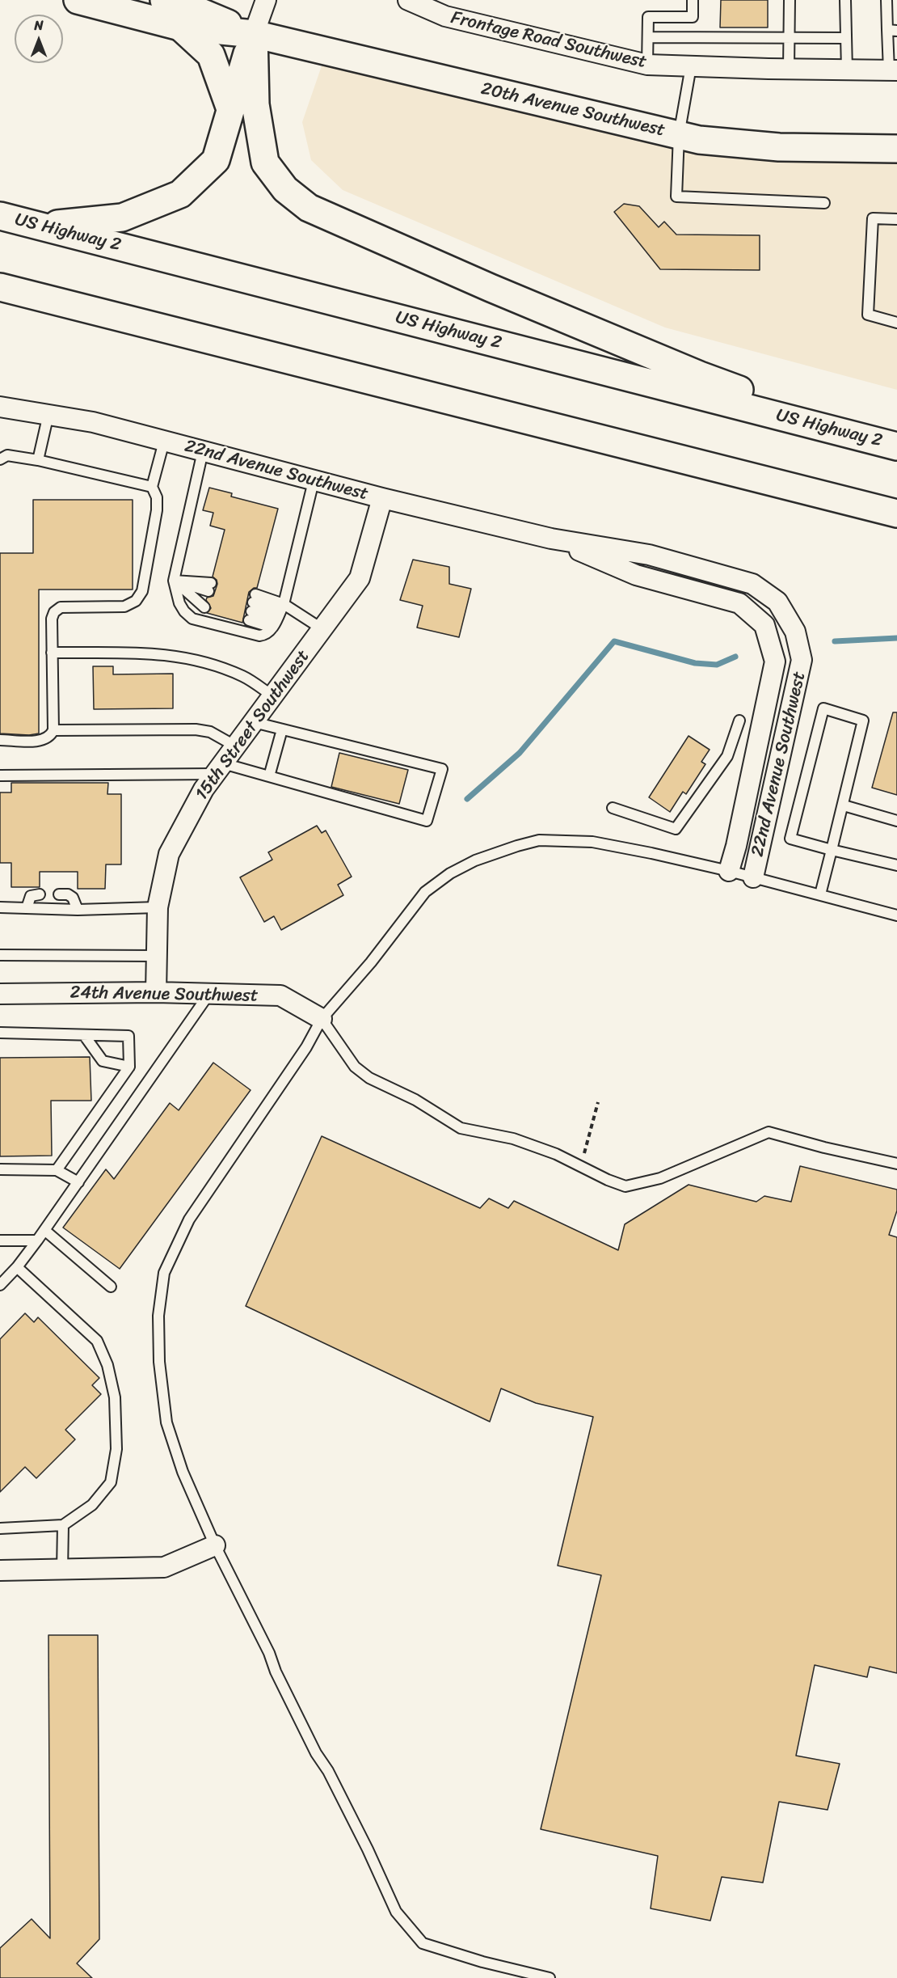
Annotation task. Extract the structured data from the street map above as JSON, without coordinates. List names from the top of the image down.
{
  "streets": {
    "main road": ["20th Avenue Southwest", "US Highway 2"],
    "street": [
      "Frontage Road Southwest",
      "22nd Avenue Southwest",
      "15th Street Southwest",
      "24th Avenue Southwest"
    ]
  },
  "crossings": [
    ["22nd Avenue Southwest", "15th Street Southwest"],
    ["15th Street Southwest", "24th Avenue Southwest"]
  ],
  "north": "top"
}
